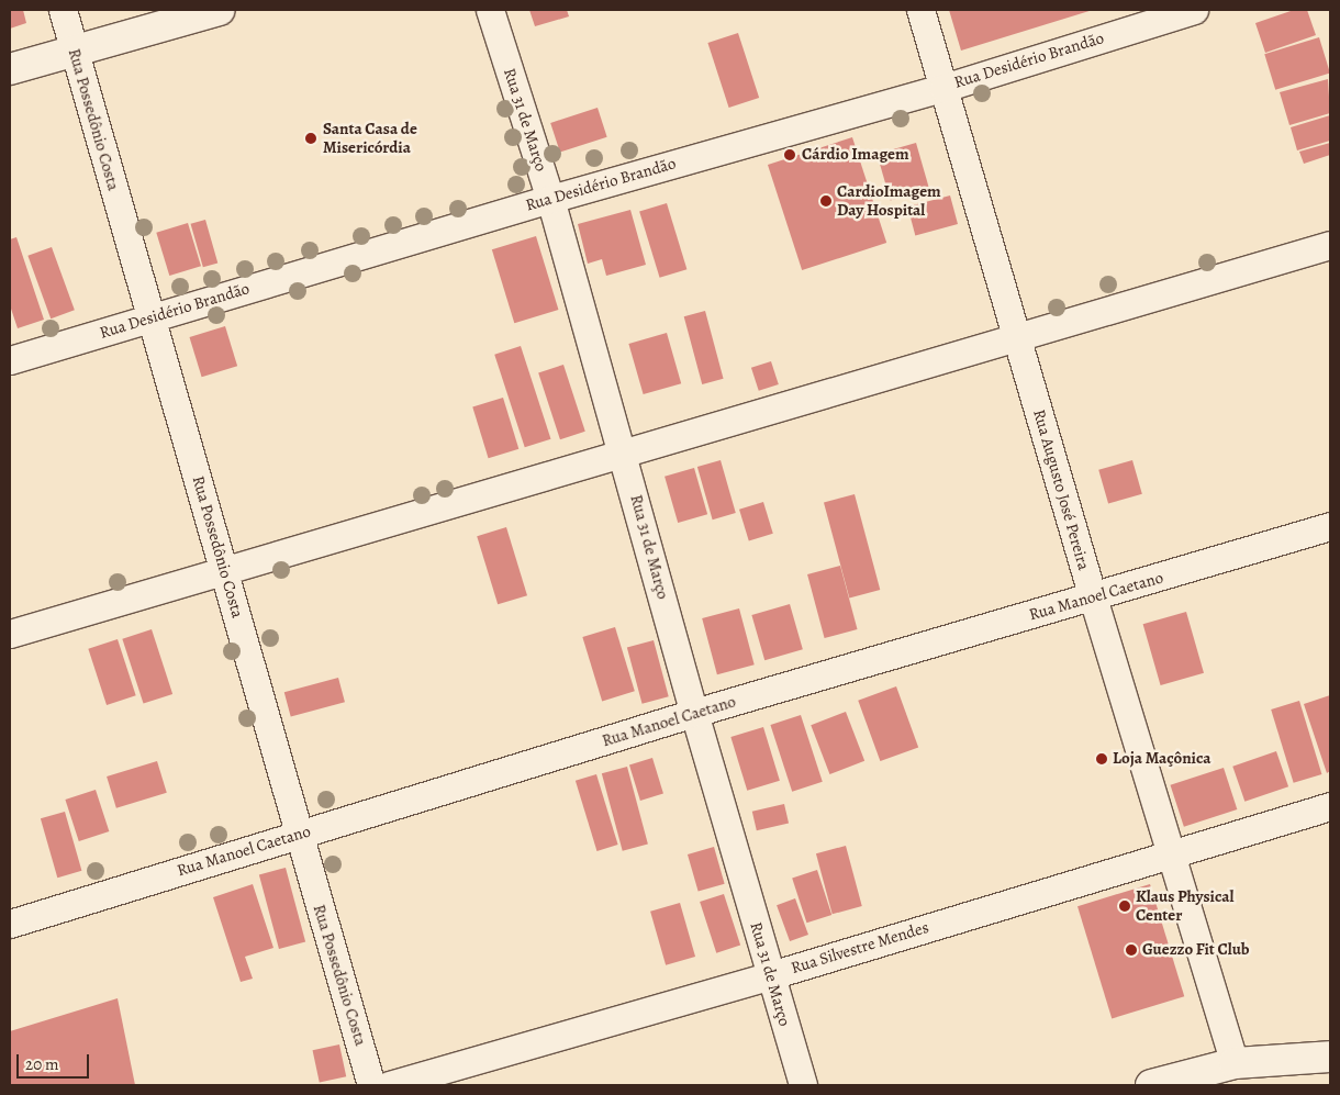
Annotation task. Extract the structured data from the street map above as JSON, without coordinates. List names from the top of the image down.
{
  "streets": {
    "street": [
      "Rua Desidério Brandão",
      "Rua Possedônio Costa",
      "Rua 31 de Março",
      "Rua Augusto José Pereira",
      "Rua Manoel Caetano",
      "Rua Silvestre Mendes"
    ]
  },
  "crossings": [
    ["Rua Desidério Brandão", "Rua Possedônio Costa"],
    ["Rua Desidério Brandão", "Rua 31 de Março"],
    ["Rua Desidério Brandão", "Rua Augusto José Pereira"],
    ["Rua Possedônio Costa", "Rua Manoel Caetano"],
    ["Rua 31 de Março", "Rua Manoel Caetano"],
    ["Rua 31 de Março", "Rua Silvestre Mendes"],
    ["Rua Augusto José Pereira", "Rua Manoel Caetano"],
    ["Rua Augusto José Pereira", "Rua Silvestre Mendes"]
  ],
  "places": [
    "Santa Casa de Misericórdia",
    "Cárdio Imagem",
    "CardioImagem Day Hospital",
    "Loja Maçônica",
    "Klaus Physical Center",
    "Guezzo Fit Club"
  ],
  "scale_bar": "20 m"
}
